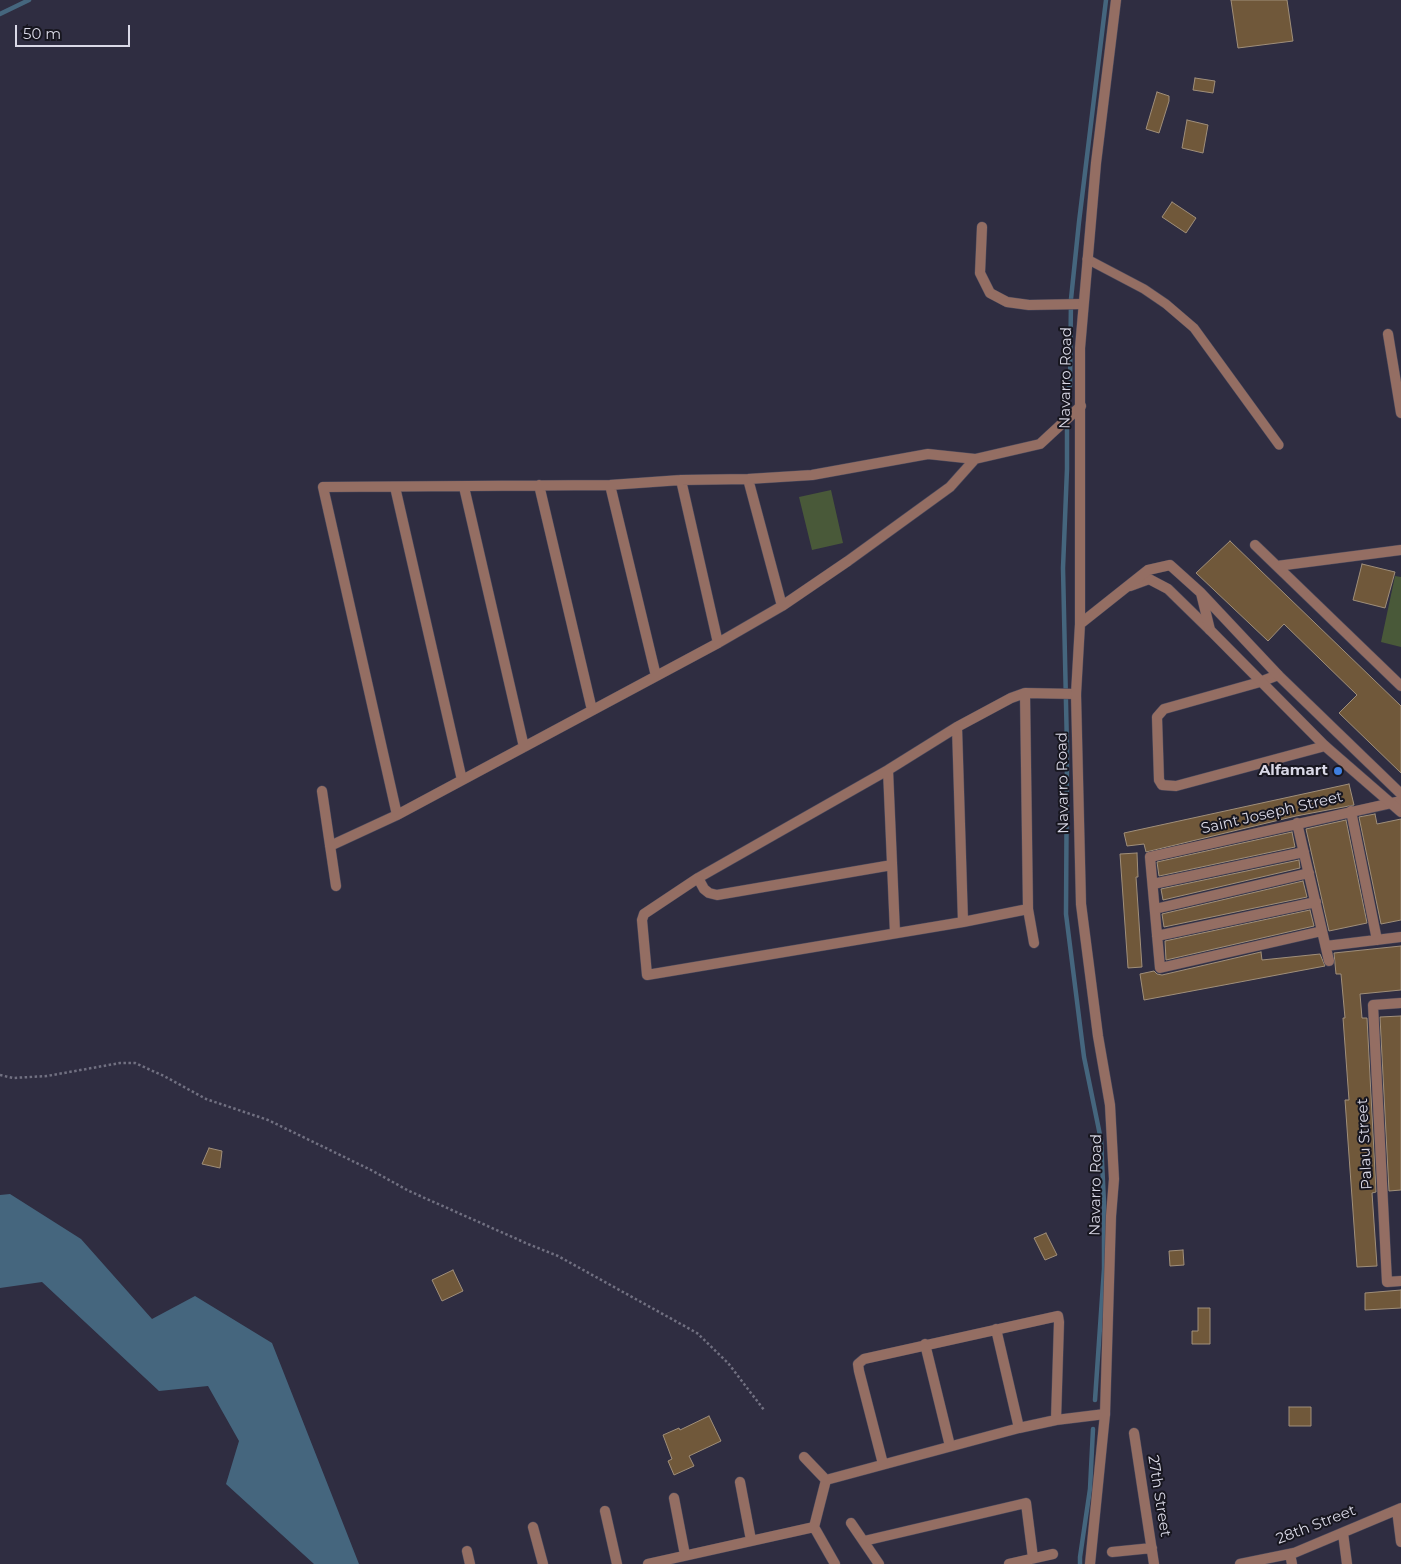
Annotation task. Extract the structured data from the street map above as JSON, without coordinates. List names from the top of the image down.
{
  "streets": {
    "street": [
      "Navarro Road",
      "Saint Joseph Street",
      "Palau Street",
      "27th Street",
      "28th Street"
    ]
  },
  "places": ["Alfamart"],
  "scale_bar": "50 m"
}
